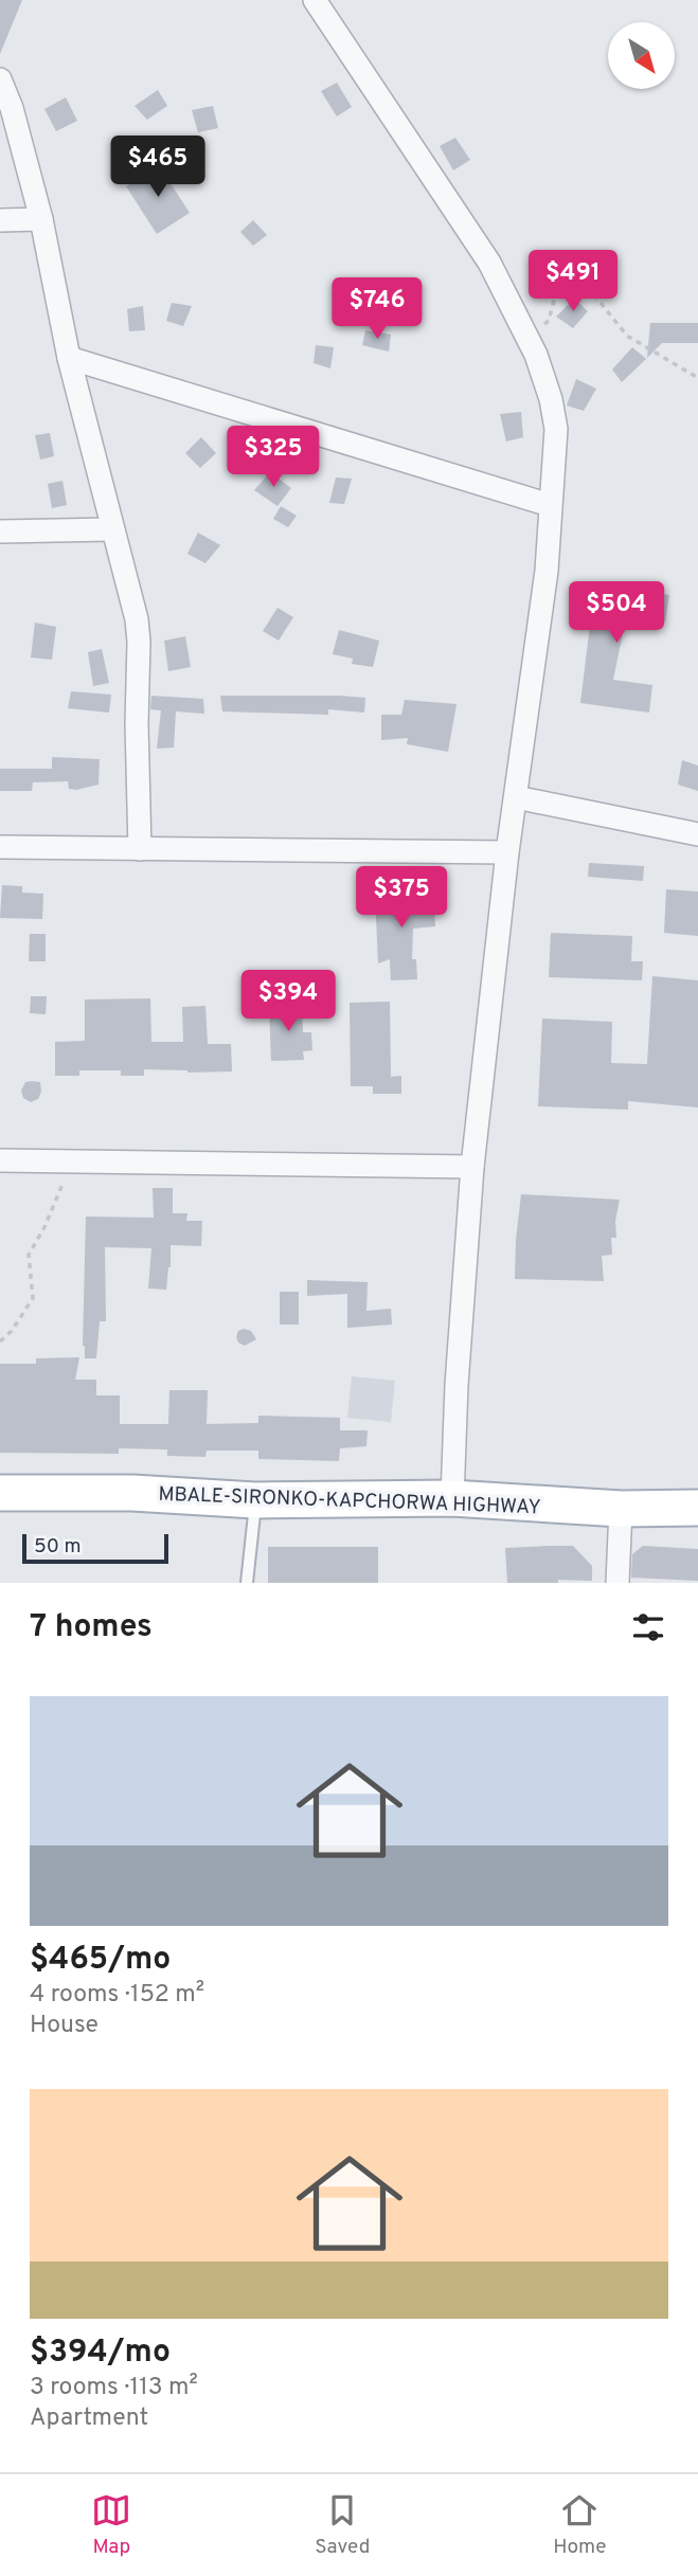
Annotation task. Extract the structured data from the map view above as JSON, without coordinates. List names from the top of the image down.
{
  "streets": {
    "main road": ["MBALE-SIRONKO-KAPCHORWA HIGHWAY"]
  },
  "scale_bar": "50 m",
  "north": "bottom right",
  "page": {
    "price": [
      "$465",
      "$491",
      "$746",
      "$325",
      "$504",
      "$375",
      "$394"
    ],
    "scale": "50 m",
    "heading": "7 homes",
    "list": [
      {
        "name": "$465/mo",
        "note": "4 rooms · 152 m² · House"
      },
      {
        "name": "$394/mo",
        "note": "3 rooms · 113 m² · Apartment"
      }
    ],
    "tabs": ["Map", "Saved", "Home"]
  }
}
